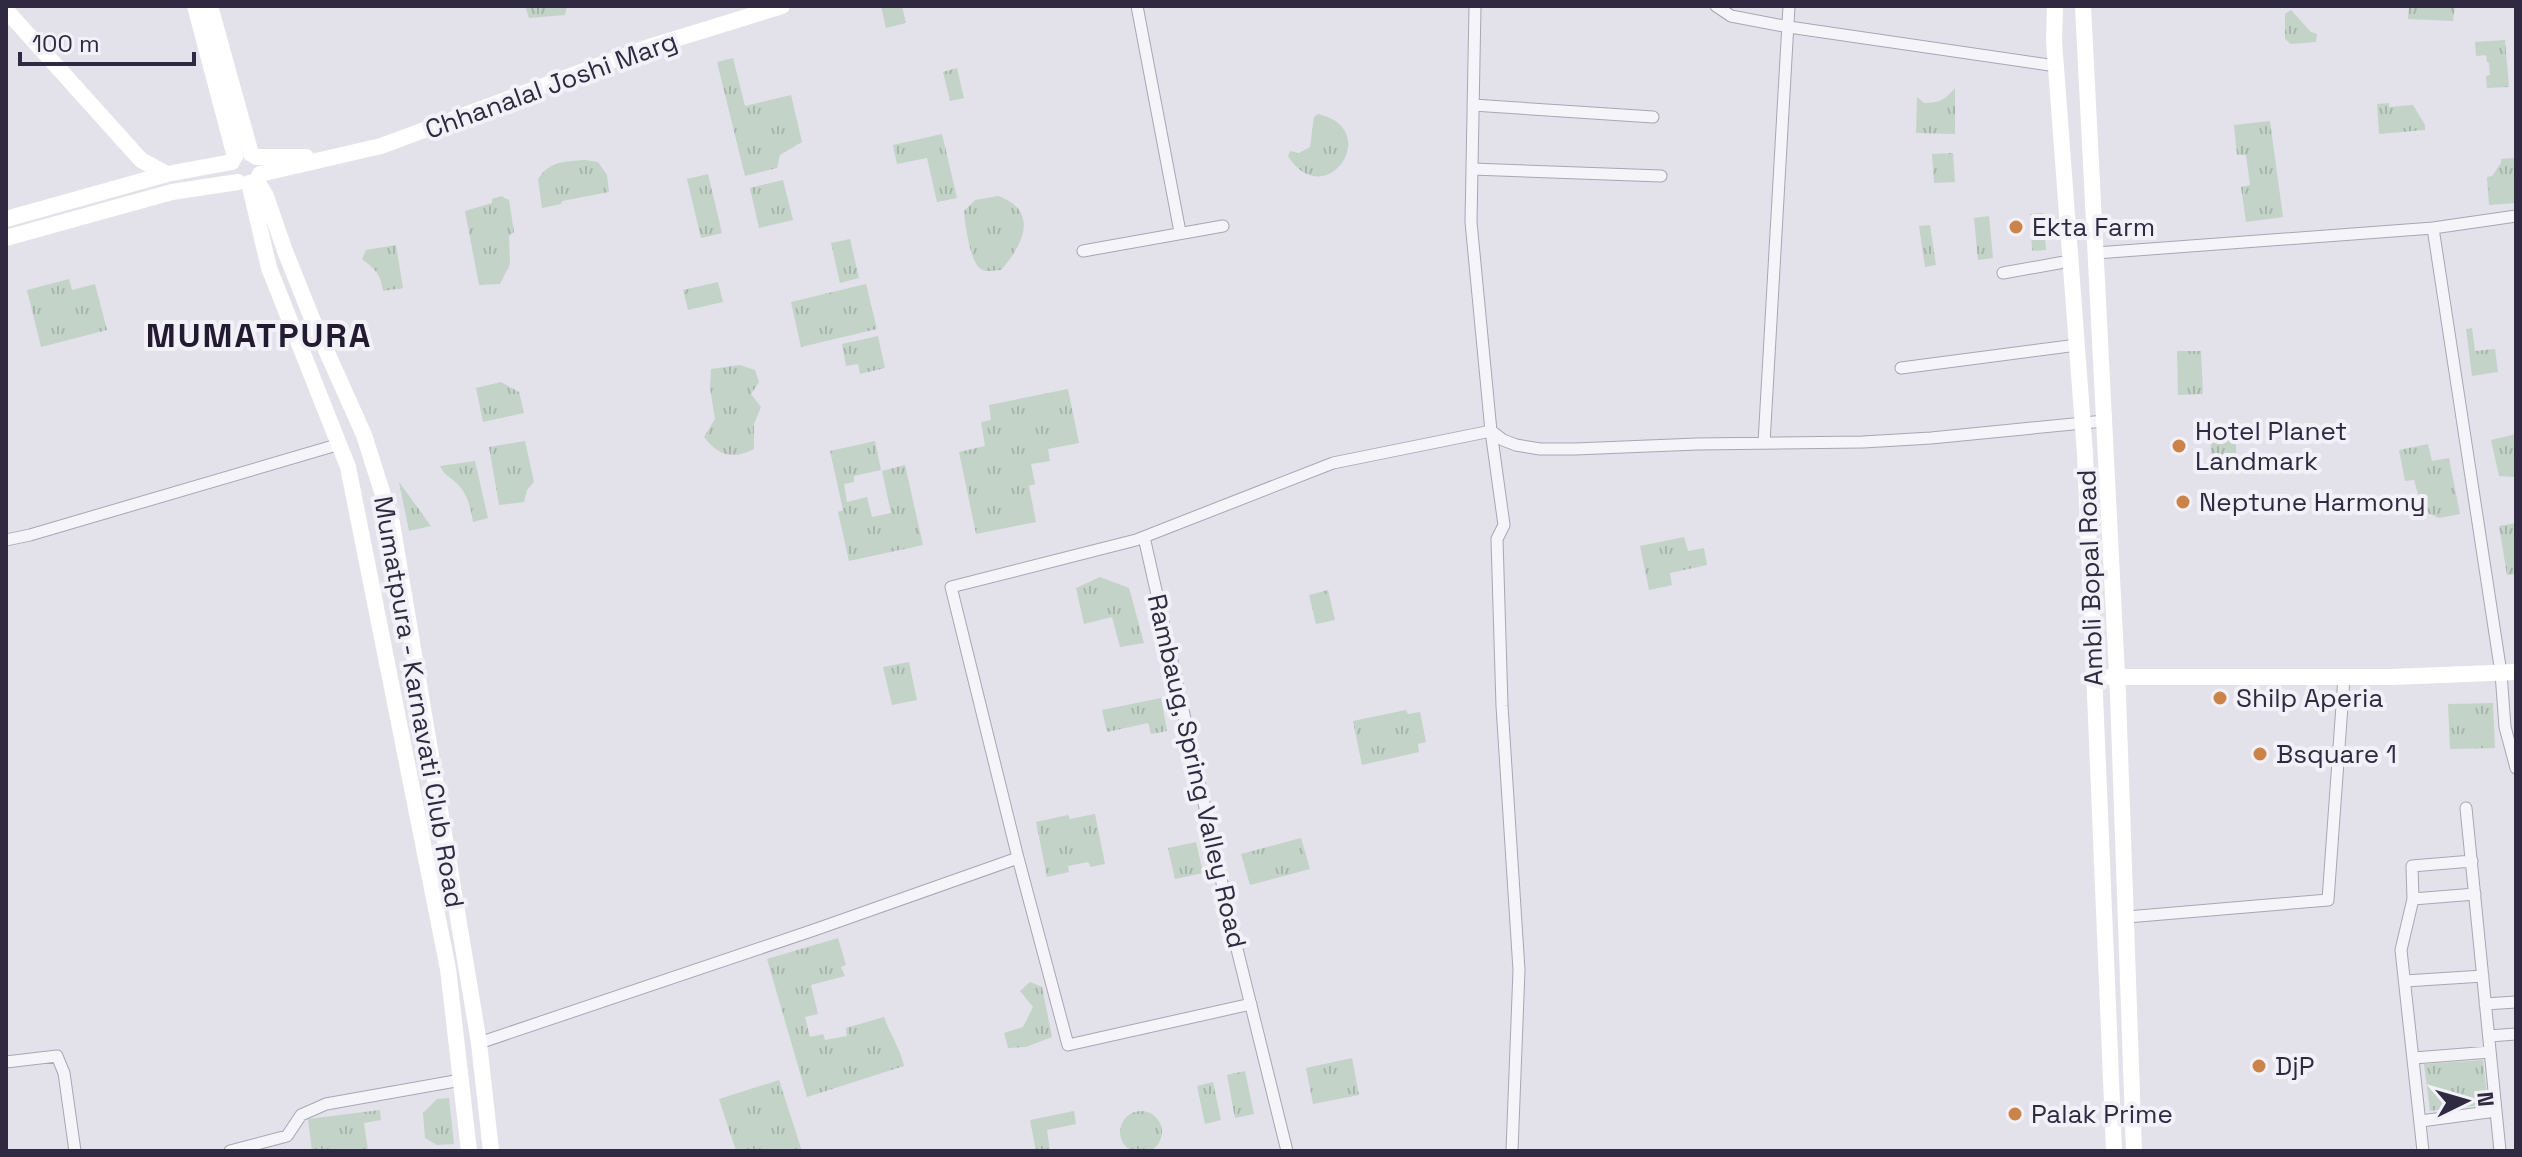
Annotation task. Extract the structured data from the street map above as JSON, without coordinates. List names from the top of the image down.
{
  "streets": {
    "street": [
      "Chhanalal Joshi Marg",
      "Ambli Bopal Road",
      "Mumatpura - Karnavati Club Road",
      "Rambaug, Spring Valley Road"
    ]
  },
  "crossings": [
    ["Chhanalal Joshi Marg", "Mumatpura - Karnavati Club Road"]
  ],
  "districts": ["MUMATPURA"],
  "places": [
    "Ekta Farm",
    "Hotel Planet Landmark",
    "Neptune Harmony",
    "Shilp Aperia",
    "Bsquare 1",
    "DjP",
    "Palak Prime"
  ],
  "scale_bar": "100 m",
  "north": "right"
}
